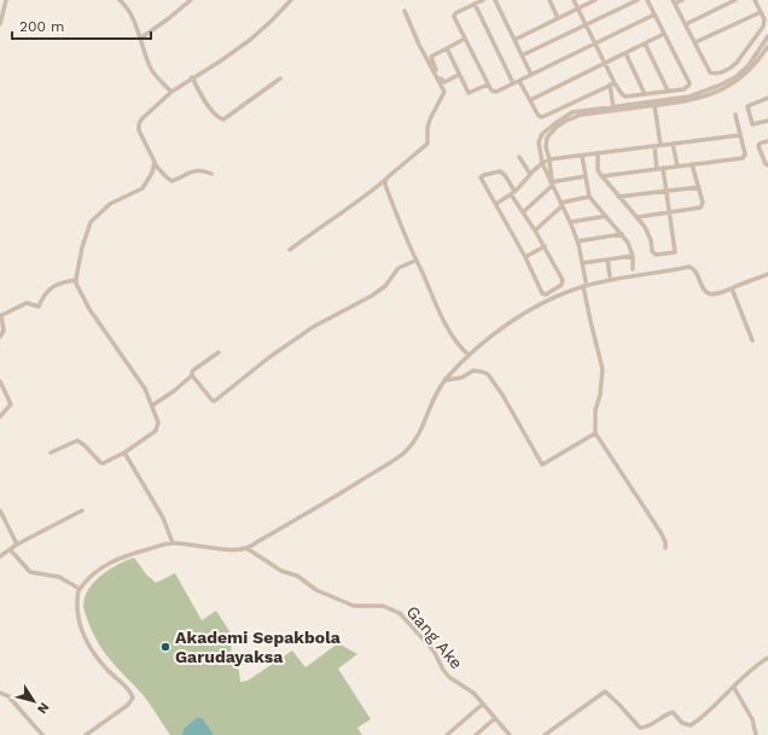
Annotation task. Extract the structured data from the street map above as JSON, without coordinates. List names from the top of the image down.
{
  "streets": {
    "street": ["Gang Ake"]
  },
  "places": ["Akademi Sepakbola Garudayaksa"],
  "scale_bar": "200 m",
  "north": "bottom right"
}
